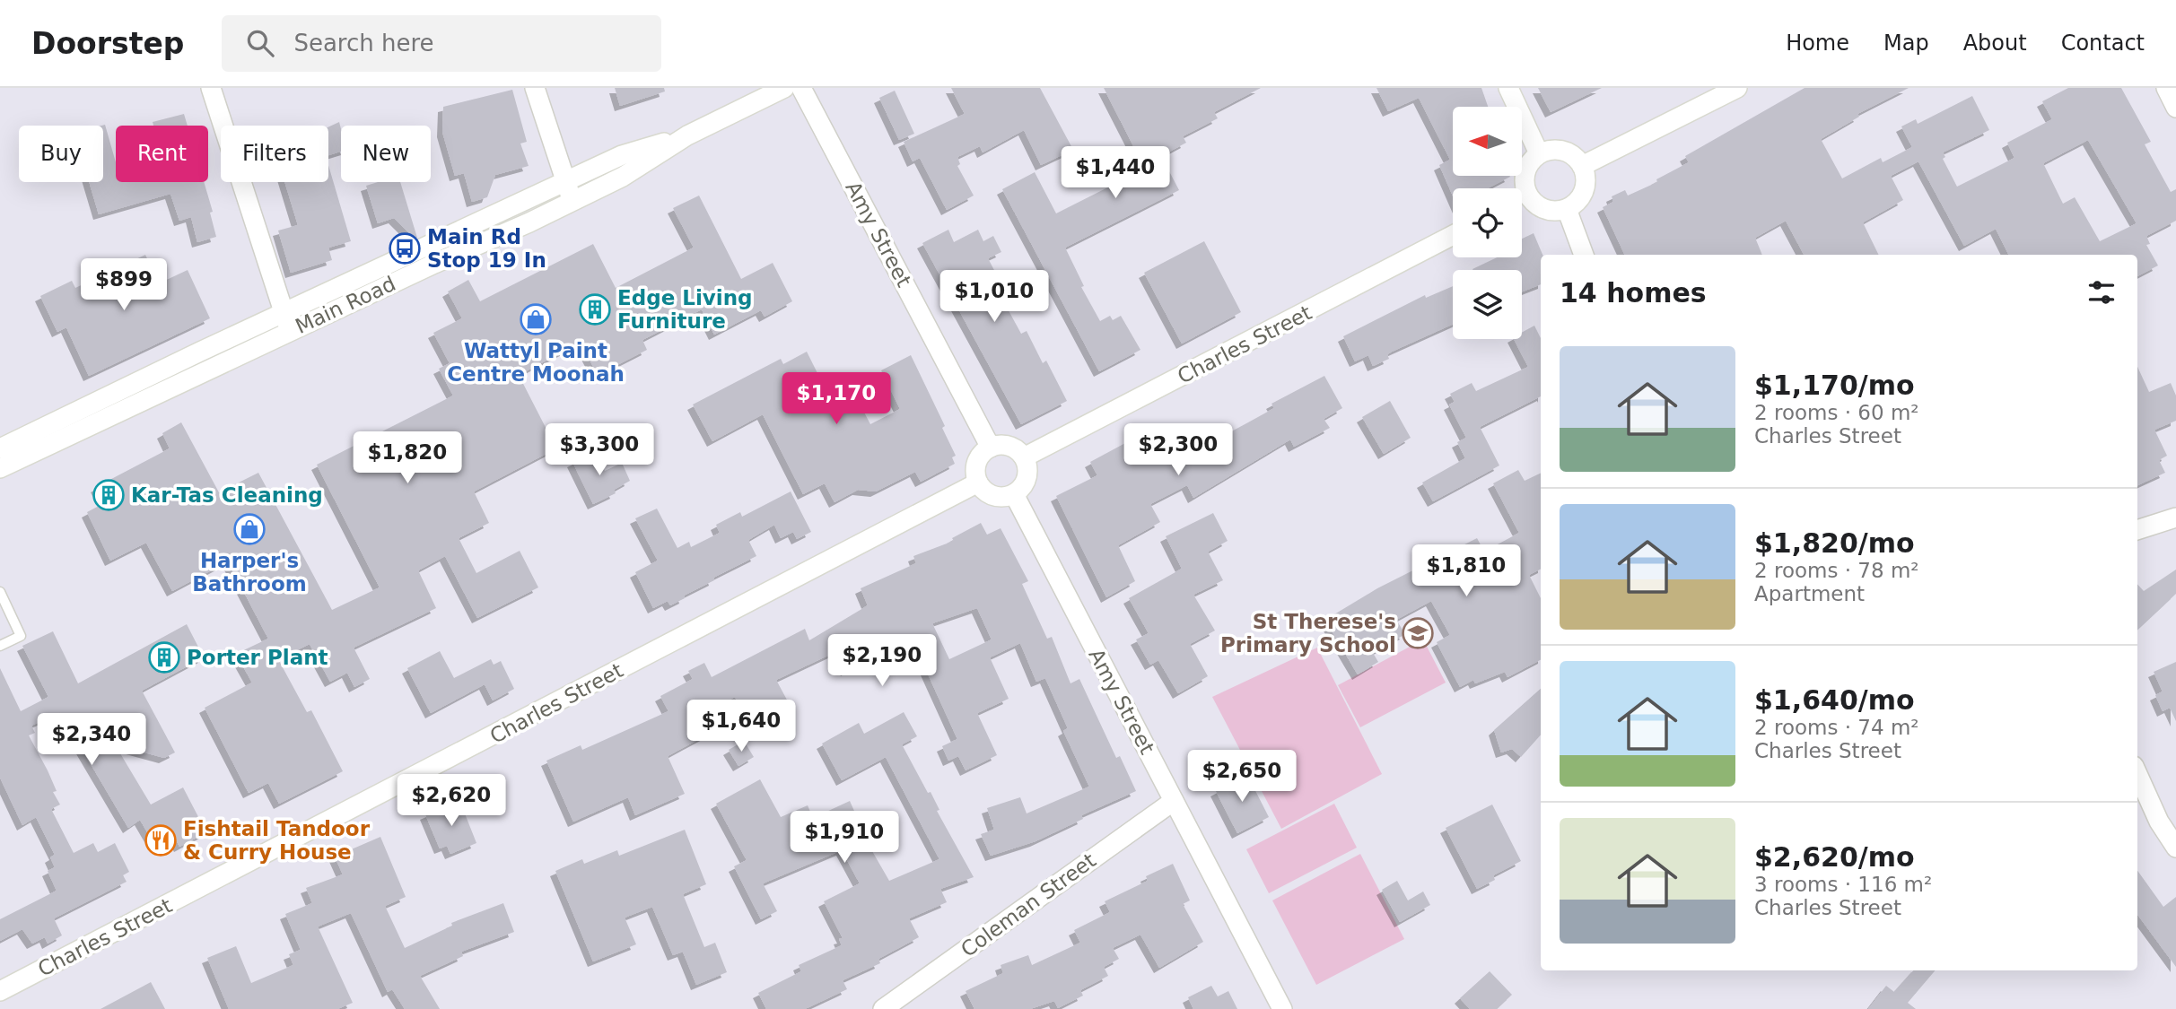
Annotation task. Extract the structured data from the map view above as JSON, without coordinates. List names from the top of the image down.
{
  "streets": {
    "street": [
      "Amy Street",
      "Main Road",
      "Charles Street",
      "Coleman Street"
    ]
  },
  "crossings": [
    ["Amy Street", "Charles Street"],
    ["Amy Street", "Coleman Street"]
  ],
  "places": {
    "bus stop": ["Main Rd Stop 19 In"],
    "building": ["Edge Living Furniture", "Kar-Tas Cleaning", "Porter Plant"],
    "shop": ["Wattyl Paint Centre Moonah", "Harper's Bathroom"],
    "school or university": ["St Therese's Primary School"],
    "restaurant": ["Fishtail Tandoor & Curry House"]
  },
  "north": "left",
  "page": {
    "header": "Doorstep",
    "search": "Search here",
    "nav": [
      "Home",
      "Map",
      "About",
      "Contact"
    ],
    "chip": [
      "Buy",
      "Rent",
      "Filters",
      "New"
    ],
    "price": [
      "$1,440",
      "$899",
      "$1,010",
      "$1,170",
      "$3,300",
      "$2,300",
      "$1,820",
      "$1,810",
      "$2,190",
      "$1,640",
      "$2,340",
      "$2,650",
      "$2,620",
      "$1,910"
    ],
    "heading": "14 homes",
    "list": [
      {
        "name": "$1,170/mo",
        "note": "2 rooms · 60 m² · Charles Street"
      },
      {
        "name": "$1,820/mo",
        "note": "2 rooms · 78 m² · Apartment"
      },
      {
        "name": "$1,640/mo",
        "note": "2 rooms · 74 m² · Charles Street"
      },
      {
        "name": "$2,620/mo",
        "note": "3 rooms · 116 m² · Charles Street"
      }
    ]
  }
}
